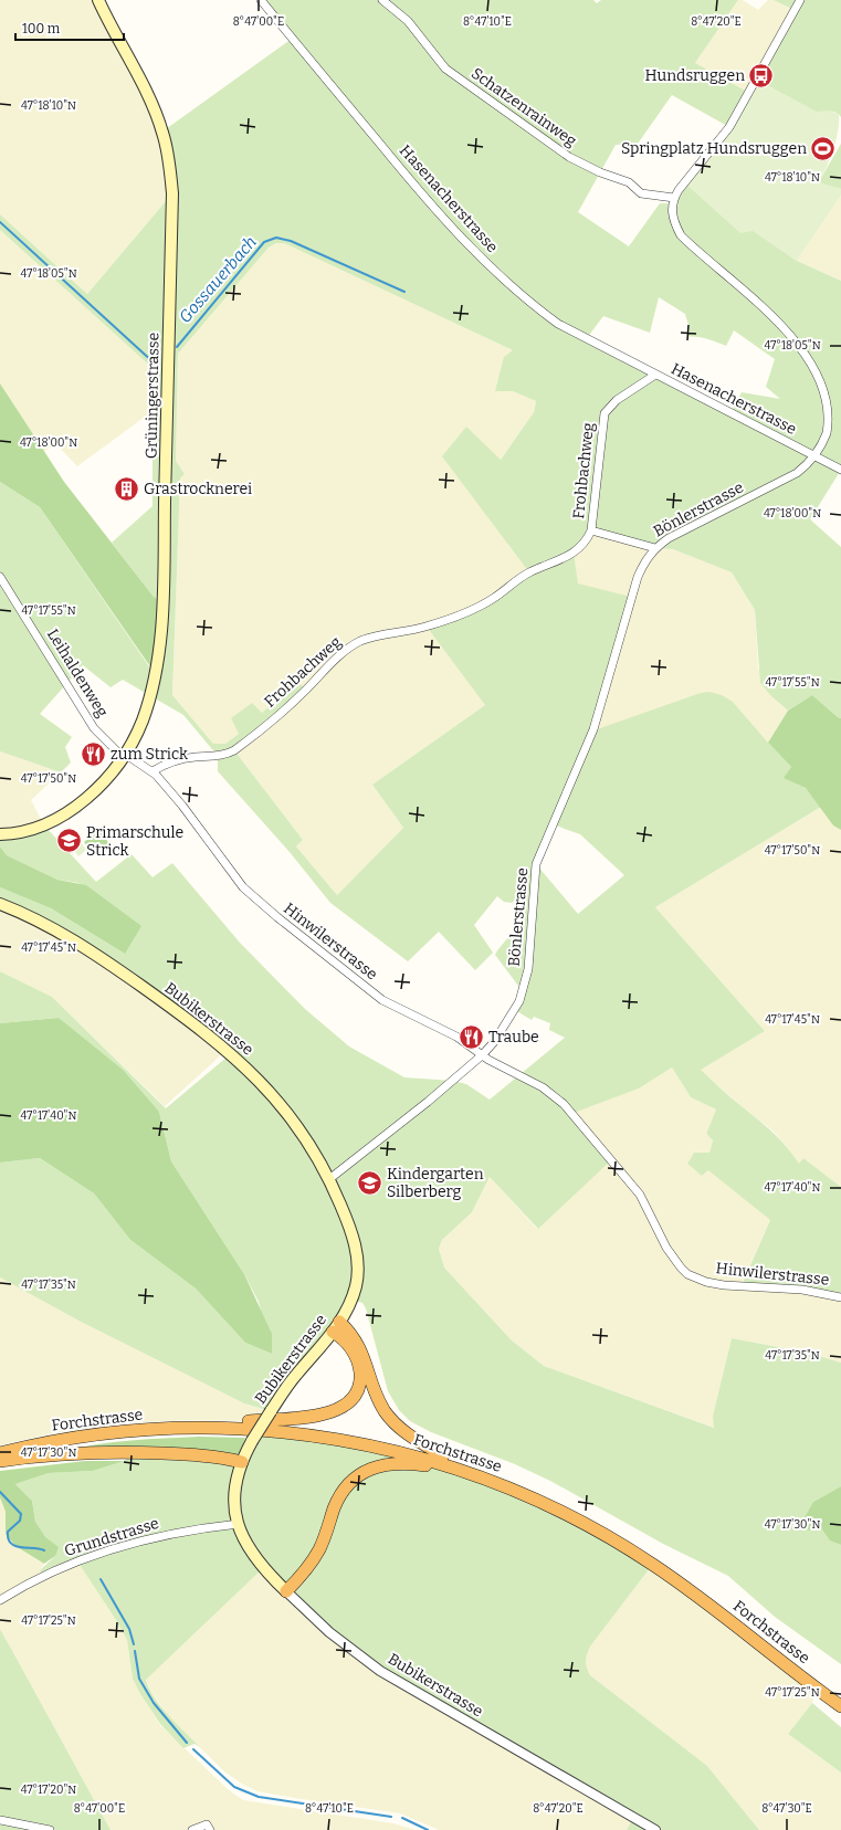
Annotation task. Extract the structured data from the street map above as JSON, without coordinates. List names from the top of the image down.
{
  "streets": {
    "highway": ["Forchstrasse"],
    "main road": ["Grüningerstrasse", "Bubikerstrasse"],
    "street": [
      "Schatzenrainweg",
      "Hasenacherstrasse",
      "Frohbachweg",
      "Bönlerstrasse",
      "Leihaldenweg",
      "Hinwilerstrasse",
      "Grundstrasse"
    ]
  },
  "crossings": [
    ["Schatzenrainweg", "Bönlerstrasse"],
    ["Hasenacherstrasse", "Frohbachweg"],
    ["Hasenacherstrasse", "Bönlerstrasse"],
    ["Grüningerstrasse", "Leihaldenweg"],
    ["Grüningerstrasse", "Hinwilerstrasse"],
    ["Frohbachweg", "Hinwilerstrasse"],
    ["Bönlerstrasse", "Hinwilerstrasse"],
    ["Bönlerstrasse", "Bubikerstrasse"],
    ["Leihaldenweg", "Hinwilerstrasse"],
    ["Bubikerstrasse", "Grundstrasse"]
  ],
  "water": ["Gossauerbach"],
  "places": {
    "bus stop": ["Hundsruggen"],
    "sports": ["Springplatz Hundsruggen"],
    "building": ["Grastrocknerei"],
    "restaurant": ["zum Strick", "Traube"],
    "school or university": ["Primarschule Strick", "Kindergarten Silberberg"]
  },
  "scale_bar": "100 m",
  "coordinates": [
    "8°47'00\"E",
    "8°47'10\"E",
    "8°47'20\"E",
    "47°18'10\"N",
    "47°18'05\"N",
    "47°18'00\"N",
    "47°17'55\"N",
    "47°17'50\"N",
    "47°17'45\"N",
    "47°17'40\"N",
    "47°17'35\"N",
    "47°17'30\"N",
    "47°17'25\"N",
    "47°17'20\"N",
    "8°47'30\"E"
  ]
}
